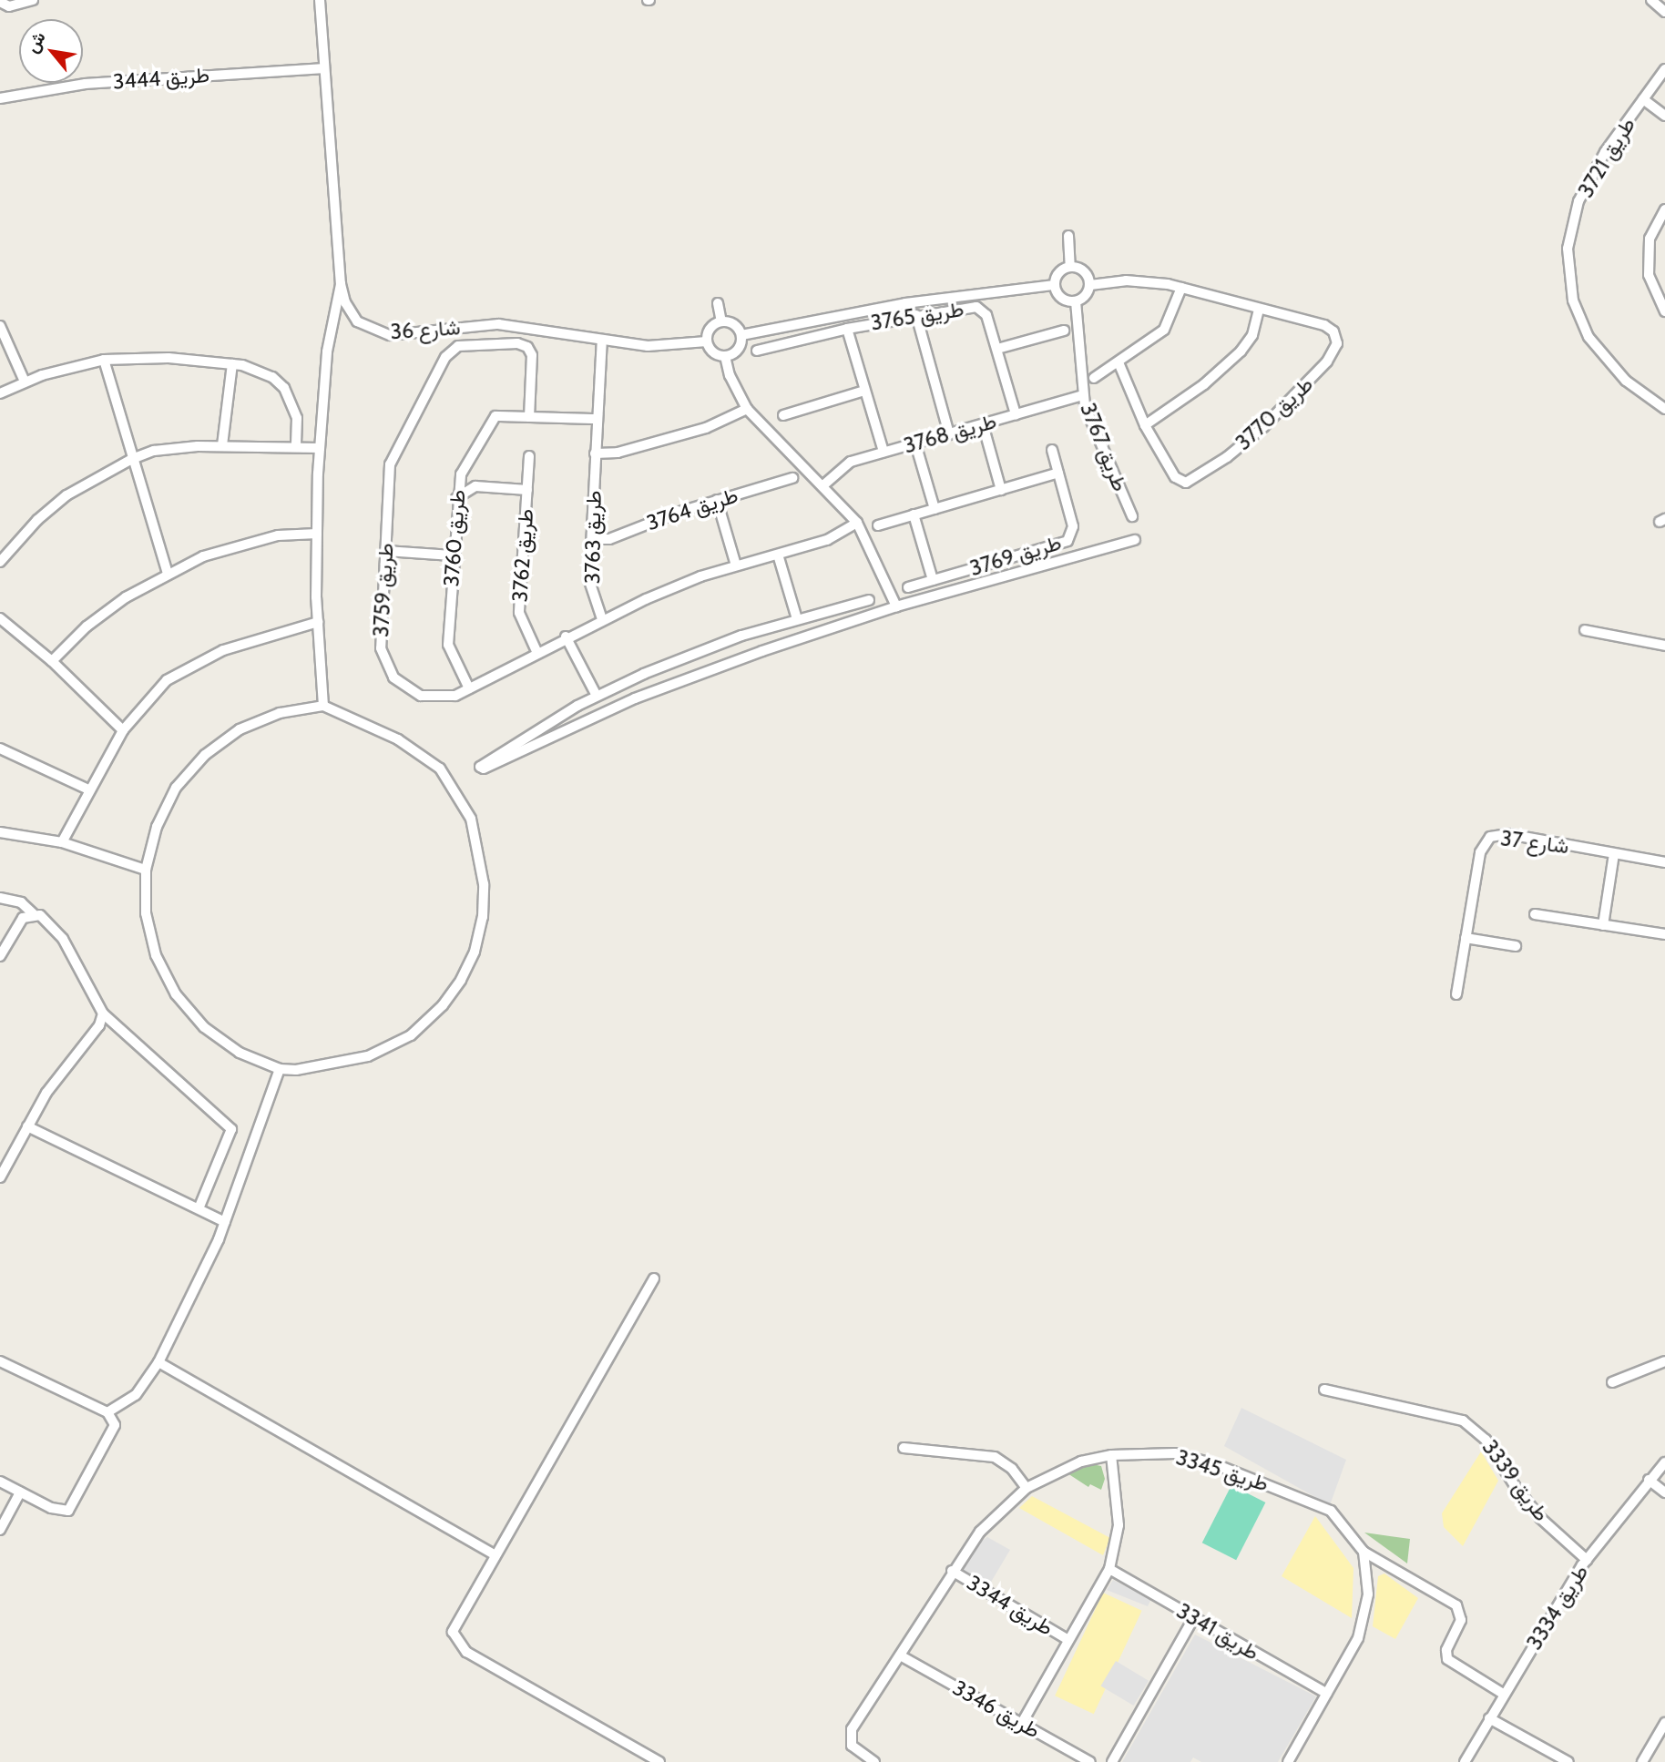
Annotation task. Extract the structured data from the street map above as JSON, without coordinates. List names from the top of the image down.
{
  "streets": {
    "street": [
      "طريق 3444",
      "طريق 3721",
      "طريق 3765",
      "شارع 36",
      "طريق 3770",
      "طريق 3768",
      "طريق 3767",
      "طريق 3764",
      "طريق 3763",
      "طريق 3760",
      "طريق 3762",
      "طريق 3769",
      "طريق 3759",
      "شارع 37",
      "طريق 3345",
      "طريق 3339",
      "طريق 3344",
      "طريق 3334",
      "طريق 3341",
      "طريق 3346"
    ]
  },
  "crossings": [
    ["طريق 3444", "شارع 36"],
    ["طريق 3765", "طريق 3768"],
    ["شارع 36", "طريق 3763"],
    ["طريق 3770", "طريق 3767"],
    ["طريق 3768", "طريق 3767"],
    ["طريق 3764", "طريق 3763"],
    ["طريق 3763", "طريق 3760"],
    ["طريق 3763", "طريق 3759"],
    ["طريق 3760", "طريق 3759"],
    ["طريق 3762", "طريق 3759"],
    ["طريق 3345", "طريق 3344"],
    ["طريق 3345", "طريق 3346"],
    ["طريق 3339", "طريق 3334"],
    ["طريق 3344", "طريق 3341"],
    ["طريق 3344", "طريق 3346"]
  ],
  "north": "top left"
}
